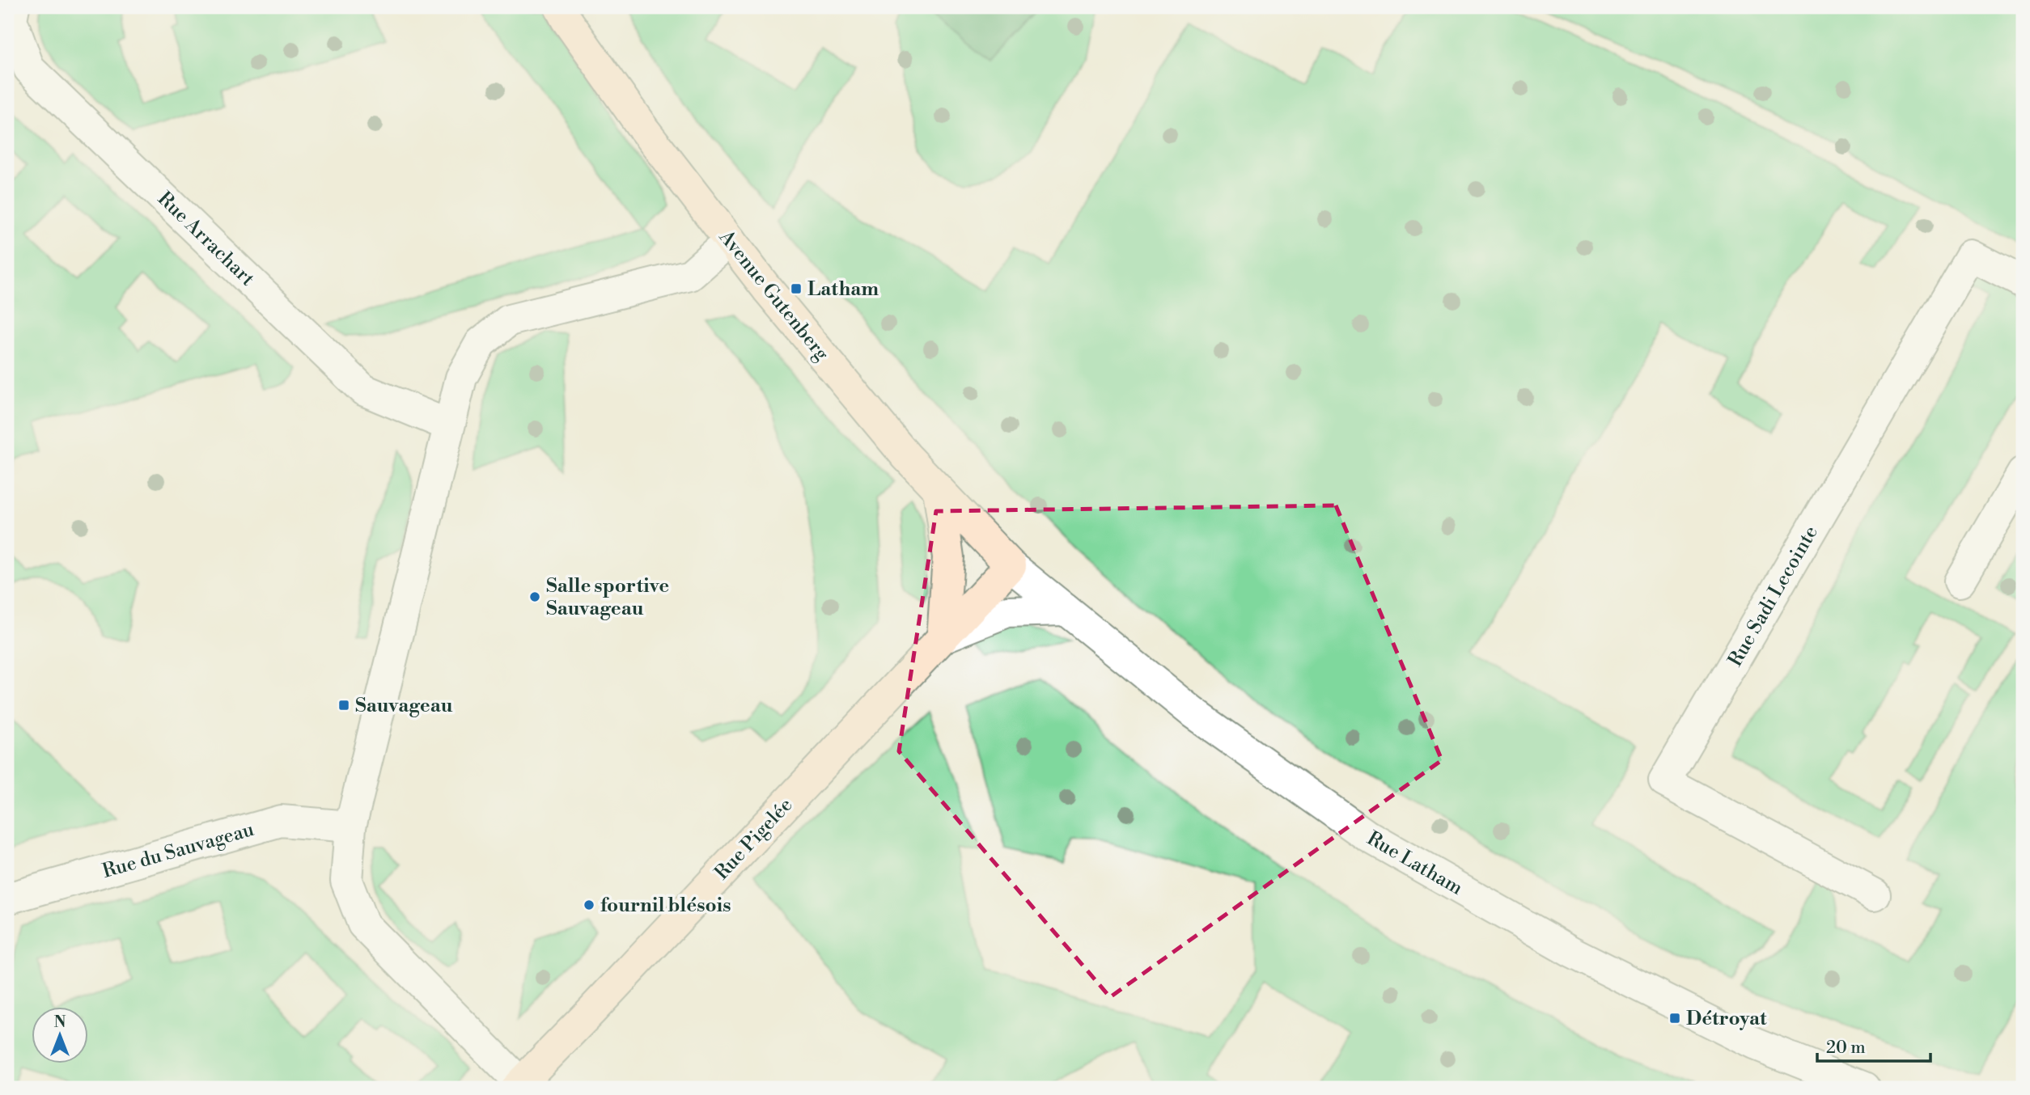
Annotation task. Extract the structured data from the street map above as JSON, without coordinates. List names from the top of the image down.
{
  "streets": {
    "main road": ["Avenue Gutenberg", "Rue Pigelée"],
    "street": [
      "Rue Arrachart",
      "Rue Sadi Lecointe",
      "Rue du Sauvageau",
      "Rue Latham"
    ]
  },
  "crossings": [
    ["Avenue Gutenberg", "Rue Pigelée"],
    ["Avenue Gutenberg", "Rue Latham"],
    ["Rue Pigelée", "Rue Latham"]
  ],
  "places": {
    "transit": ["Latham", "Sauvageau", "Détroyat"],
    "other": ["Salle sportive Sauvageau", "fournil blésois"]
  },
  "scale_bar": "20 m",
  "north": "top"
}
